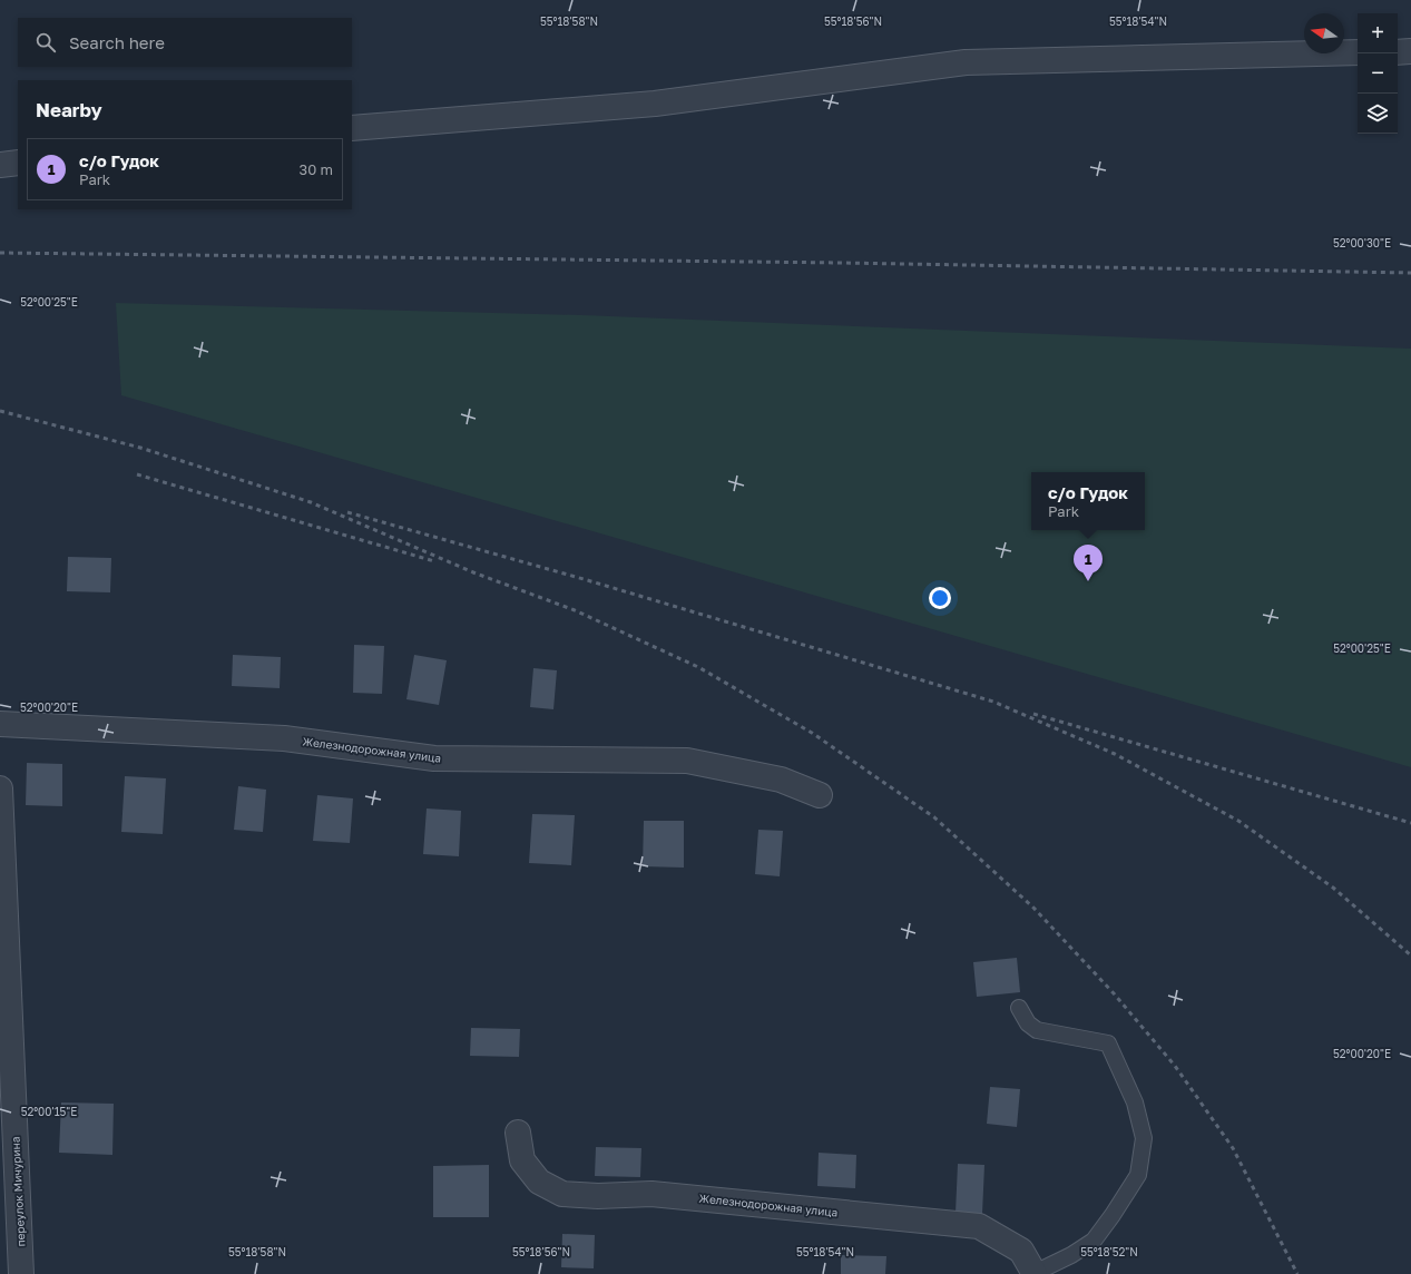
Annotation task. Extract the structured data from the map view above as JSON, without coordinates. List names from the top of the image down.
{
  "streets": {
    "street": ["Железнодорожная улица", "переулок Мичурина"]
  },
  "north": "left",
  "page": {
    "map_buttons": ["+", "−"],
    "search": "Search here",
    "heading": "Nearby",
    "list": [
      {
        "mark": "1",
        "name": "с/о Гудок",
        "note": "Park",
        "value": "30 m"
      }
    ],
    "popup": ["с/о Гудок", "Park"],
    "pins": "1"
  },
  "coordinates": [
    "55°18'58\"N",
    "55°18'56\"N",
    "55°18'54\"N",
    "52°00'30\"E",
    "52°00'25\"E",
    "52°00'20\"E",
    "52°00'15\"E",
    "55°18'52\"N"
  ]
}
